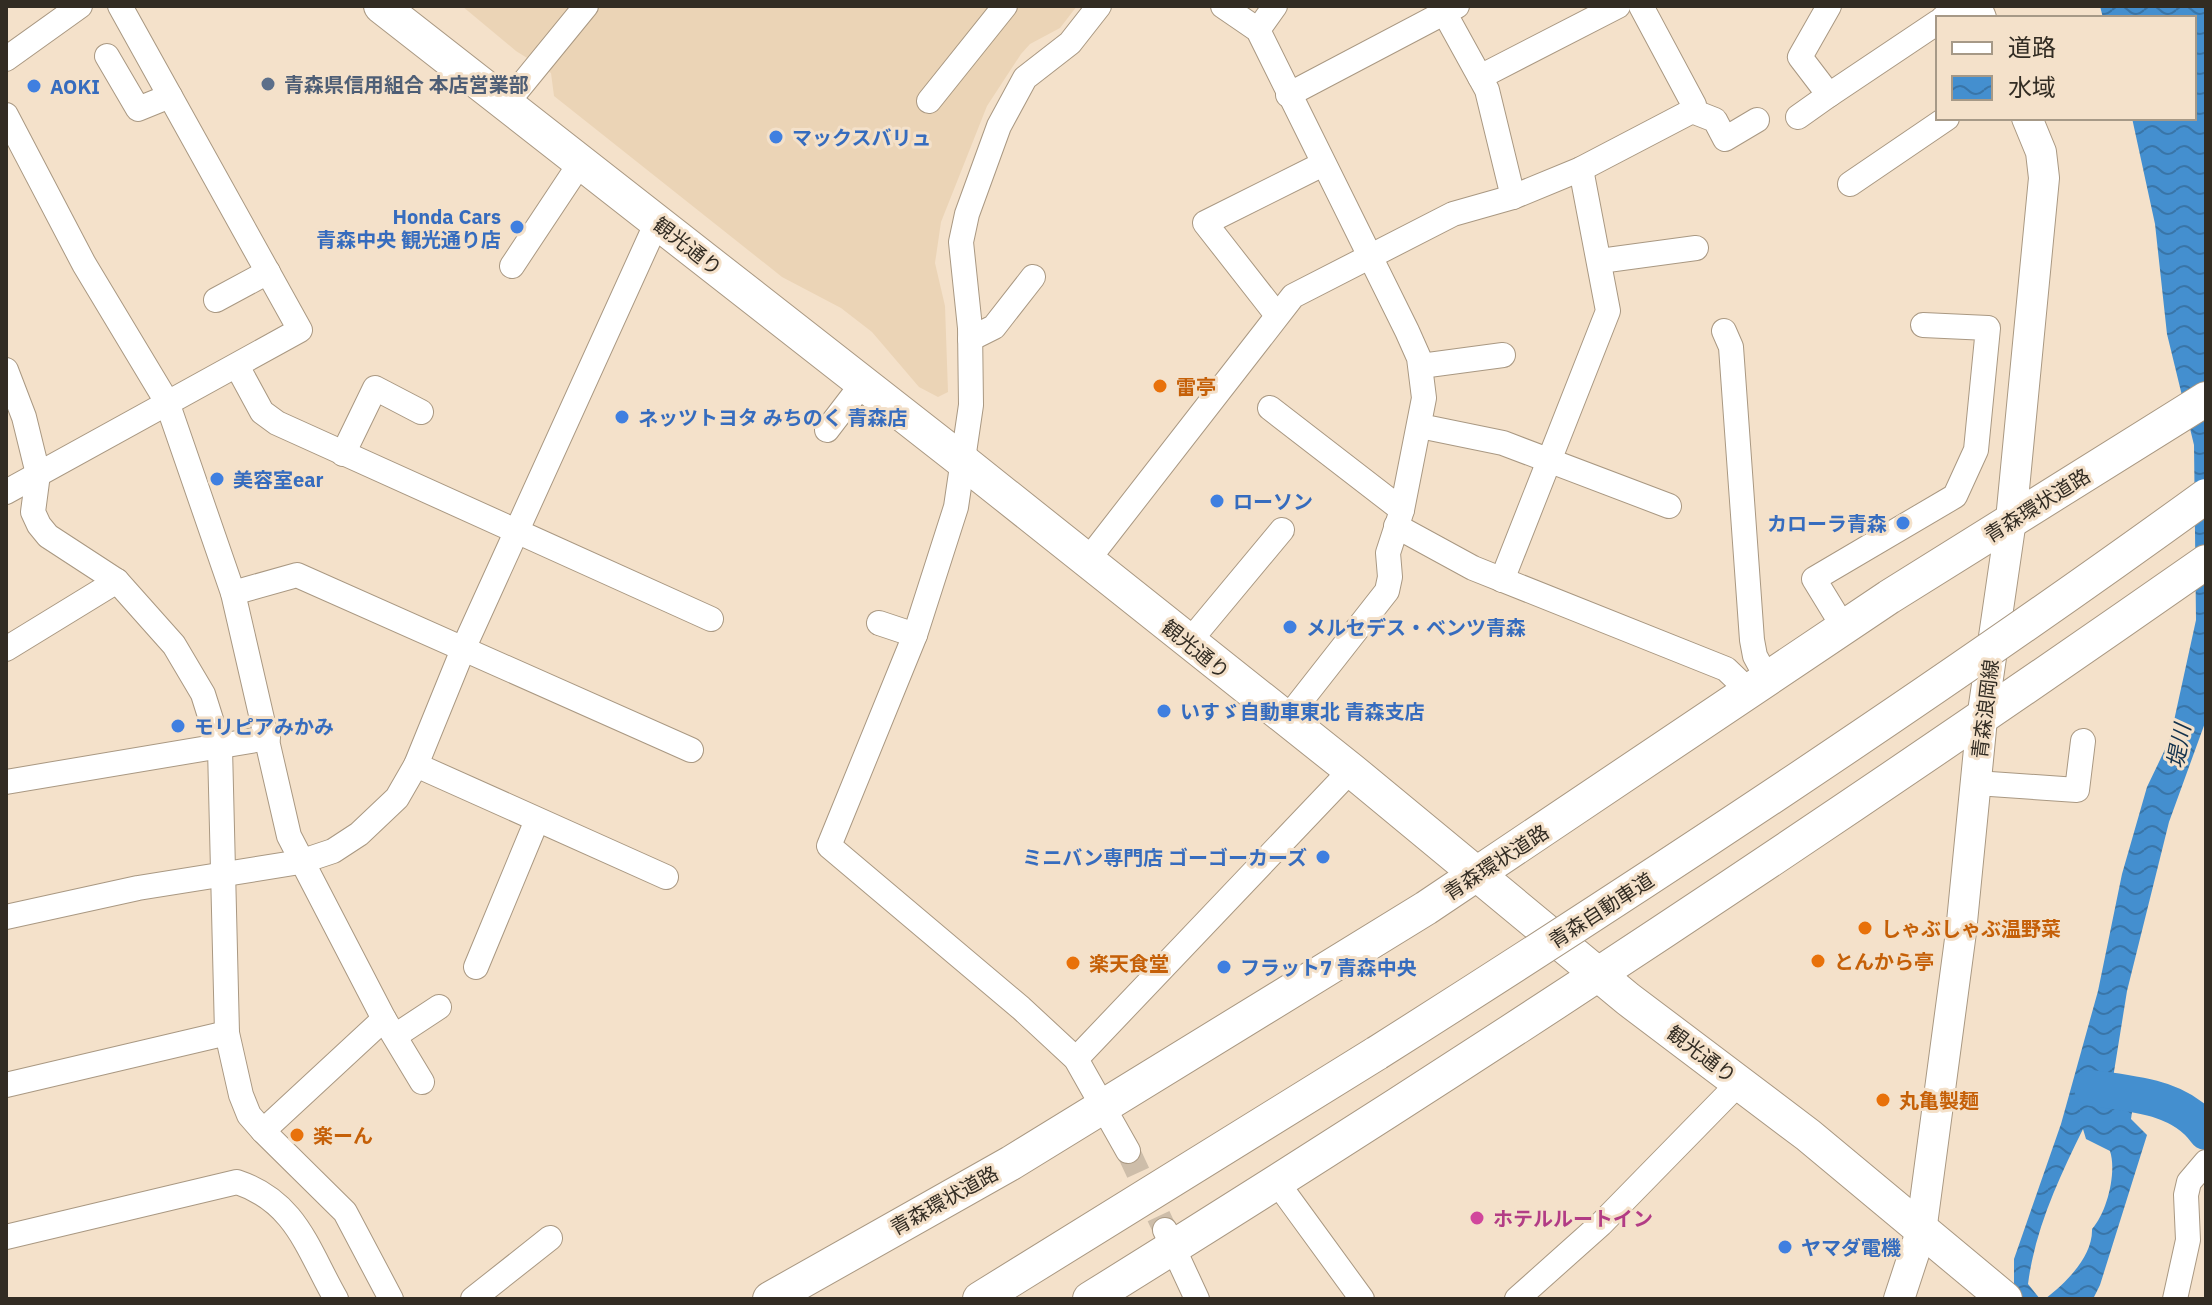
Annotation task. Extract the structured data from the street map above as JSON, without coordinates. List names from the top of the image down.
{
  "streets": {
    "highway": ["観光通り", "青森環状道路", "青森自動車道"],
    "main road": ["青森浪岡線"]
  },
  "crossings": [
    ["観光通り", "青森環状道路"],
    ["観光通り", "青森浪岡線"],
    ["青森環状道路", "青森浪岡線"]
  ],
  "water": ["堤川"],
  "places": [
    "青森県信用組合 本店営業部",
    "AOKI",
    "マックスバリュ",
    "Honda Cars 青森中央 観光通り店",
    "雷亭",
    "ネッツトヨタ みちのく 青森店",
    "美容室ear",
    "ローソン",
    "カローラ青森",
    "メルセデス・ベンツ青森",
    "いすゞ自動車東北 青森支店",
    "モリピアみかみ",
    "ミニバン専門店 ゴーゴーカーズ",
    "しゃぶしゃぶ温野菜",
    "とんから亭",
    "楽天食堂",
    "フラット7 青森中央",
    "丸亀製麺",
    "楽ーん",
    "ホテルルートイン",
    "ヤマダ電機"
  ],
  "legend": ["道路", "水域"]
}
